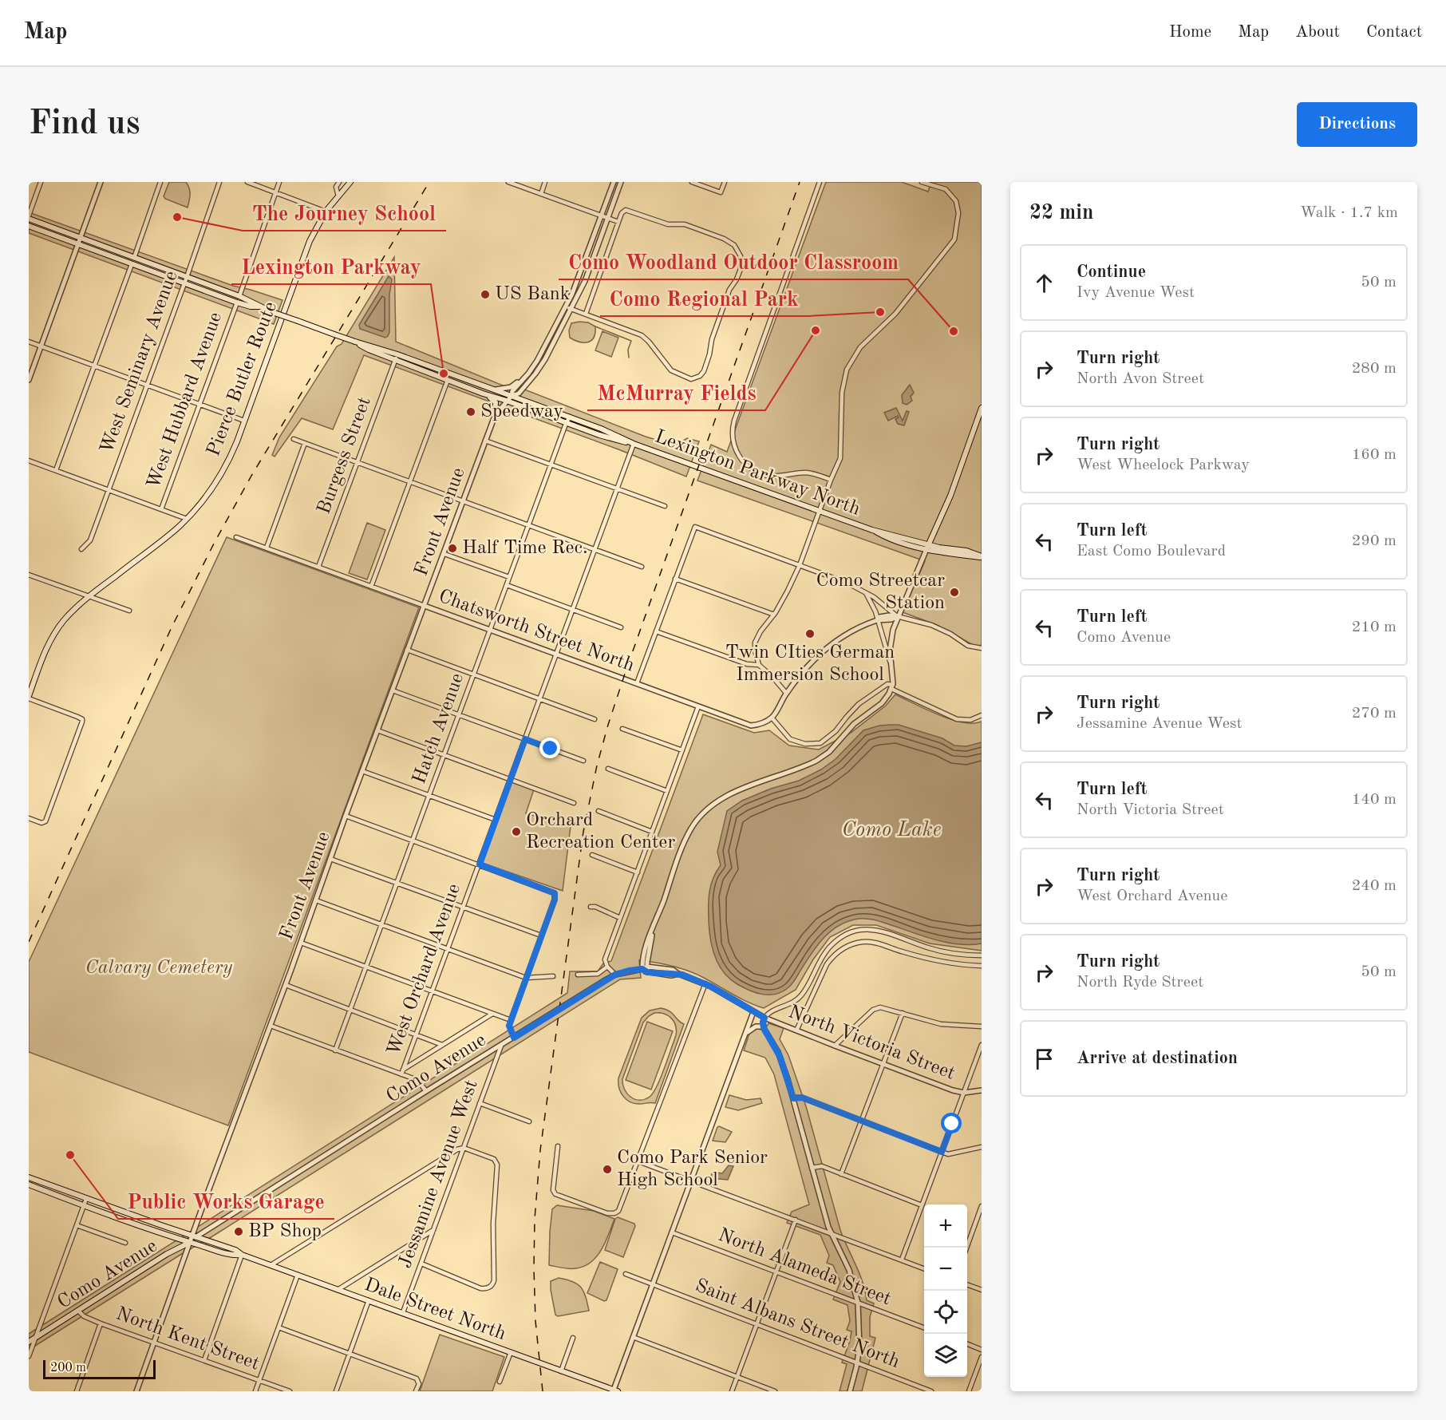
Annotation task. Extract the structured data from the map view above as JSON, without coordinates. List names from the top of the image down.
{
  "streets": {
    "main road": [
      "Pierce Butler Route",
      "Lexington Parkway North",
      "Como Avenue",
      "Dale Street North"
    ],
    "street": [
      "West Seminary Avenue",
      "West Hubbard Avenue",
      "Burgess Street",
      "Front Avenue",
      "Chatsworth Street North",
      "Hatch Avenue",
      "West Orchard Avenue",
      "North Victoria Street",
      "Jessamine Avenue West",
      "North Alameda Street",
      "Saint Albans Street North",
      "North Kent Street"
    ]
  },
  "crossings": [
    ["Burgess Street", "Lexington Parkway North"],
    ["Burgess Street", "Chatsworth Street North"],
    ["Lexington Parkway North", "Front Avenue"],
    ["Lexington Parkway North", "Hatch Avenue"],
    ["Lexington Parkway North", "West Orchard Avenue"],
    ["Front Avenue", "Chatsworth Street North"],
    ["Front Avenue", "Como Avenue"],
    ["Chatsworth Street North", "Hatch Avenue"],
    ["Chatsworth Street North", "West Orchard Avenue"],
    ["North Victoria Street", "Como Avenue"],
    ["Como Avenue", "Jessamine Avenue West"],
    ["Como Avenue", "North Kent Street"],
    ["Jessamine Avenue West", "Dale Street North"]
  ],
  "water": ["Como Lake"],
  "parks": ["Calvary Cemetery"],
  "places": [
    "The Journey School",
    "US Bank",
    "Como Regional Park",
    "McMurray Fields",
    "Como Woodland Outdoor Classroom",
    "Lexington Parkway",
    "Speedway",
    "Half Time Rec.",
    "Como Streetcar Station",
    "Twin CIties German Immersion School",
    "Orchard Recreation Center",
    "Public Works Garage",
    "Como Park Senior High School",
    "BP Shop"
  ],
  "scale_bar": "200 m",
  "page": {
    "header": "Map",
    "nav": [
      "Home",
      "Map",
      "About",
      "Contact"
    ],
    "buttons": "Directions",
    "title": "Find us",
    "heading": ["22 min", "Walk · 1.7 km"],
    "list": [
      ["Continue", "Ivy Avenue West", "50 m"],
      ["Turn right", "North Avon Street", "280 m"],
      ["Turn right", "West Wheelock Parkway", "160 m"],
      ["Turn left", "East Como Boulevard", "290 m"],
      ["Turn left", "Como Avenue", "210 m"],
      ["Turn right", "Jessamine Avenue West", "270 m"],
      ["Turn left", "North Victoria Street", "140 m"],
      ["Turn right", "West Orchard Avenue", "240 m"],
      ["Turn right", "North Ryde Street", "50 m"],
      "Arrive at destination"
    ],
    "map_buttons": ["+", "−"],
    "scale": "200 m"
  }
}
